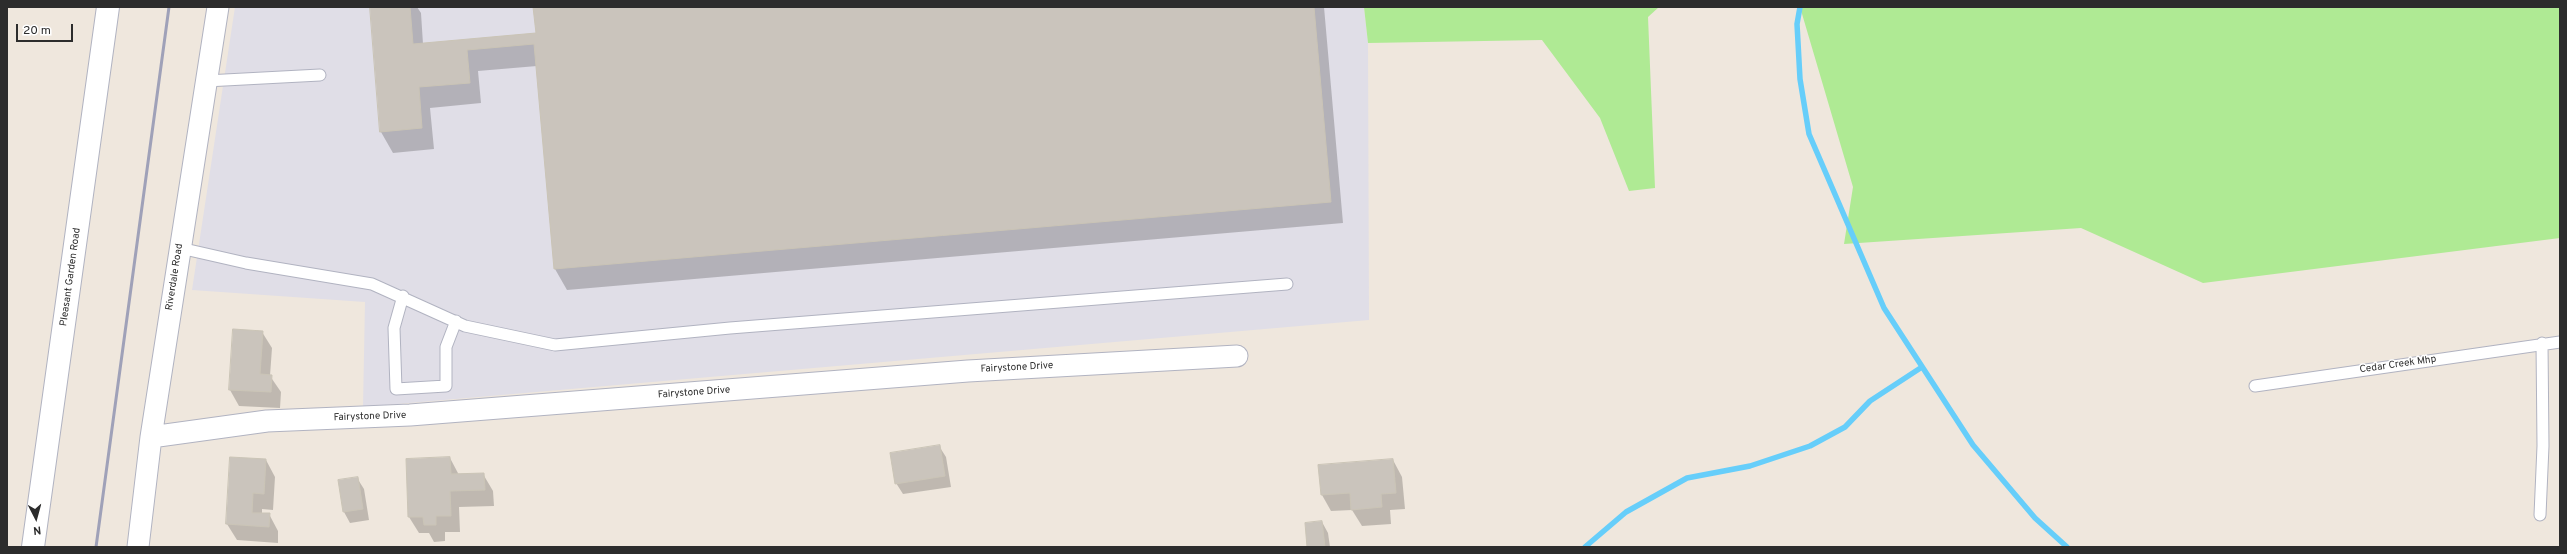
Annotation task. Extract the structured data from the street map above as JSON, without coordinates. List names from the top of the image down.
{
  "streets": {
    "main road": ["Pleasant Garden Road"],
    "street": ["Riverdale Road", "Fairystone Drive"],
    "lane": ["Cedar Creek Mhp"]
  },
  "crossings": [
    ["Riverdale Road", "Fairystone Drive"]
  ],
  "scale_bar": "20 m",
  "north": "bottom"
}
